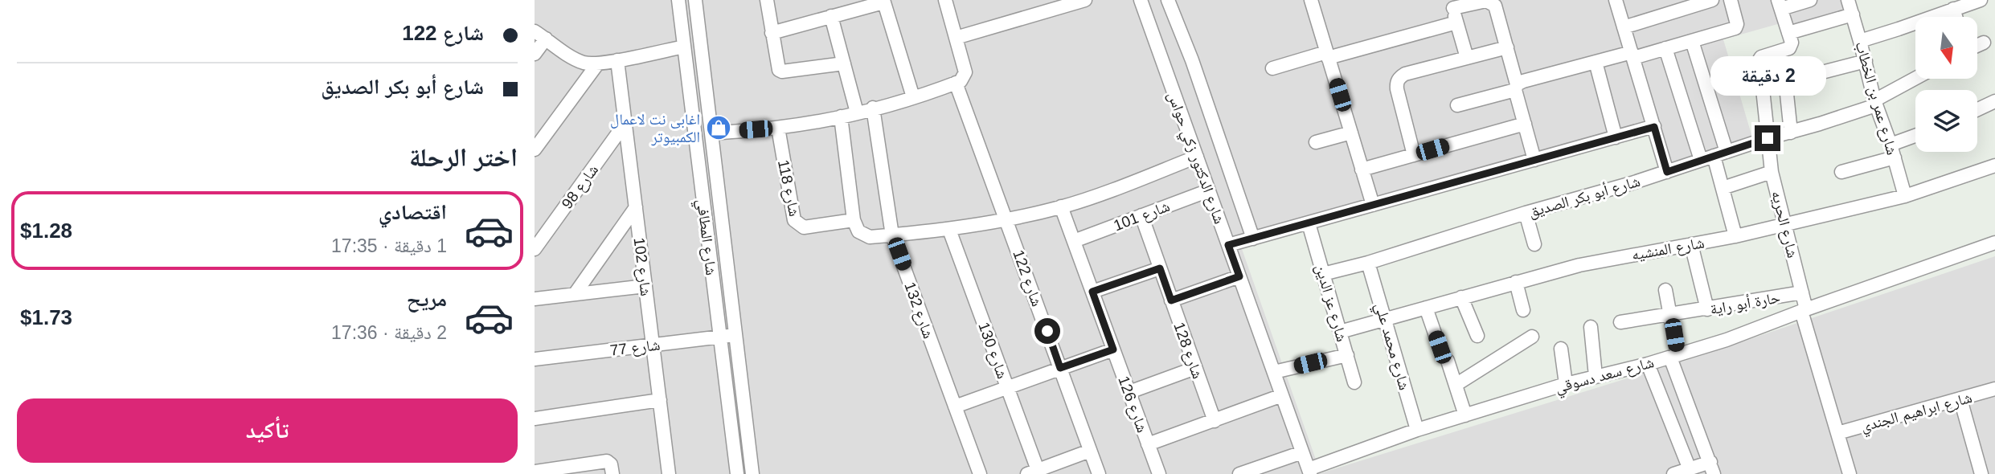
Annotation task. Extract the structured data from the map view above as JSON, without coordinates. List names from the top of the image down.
{
  "streets": {
    "street": [
      "شارع عمر بن الخطاب",
      "شارع الدكتور زكي حواس",
      "شارع 98",
      "شارع 118",
      "شارع أبو بكر الصديق",
      "شارع 101",
      "شارع الحريه",
      "شارع المطافي",
      "شارع المنشيه",
      "شارع 102",
      "شارع 122",
      "شارع عز الدين",
      "حارة أبو راية",
      "شارع 132",
      "شارع محمد علي",
      "شارع 77",
      "شارع 130",
      "شارع 128",
      "شارع سعد دسوقي",
      "شارع 126",
      "شارع ابراهيم الجندي"
    ]
  },
  "crossings": [
    ["شارع عمر بن الخطاب", "شارع أبو بكر الصديق"],
    ["شارع عمر بن الخطاب", "شارع المنشيه"],
    ["شارع الدكتور زكي حواس", "شارع 101"],
    ["شارع الدكتور زكي حواس", "شارع سعد دسوقي"],
    ["شارع 98", "شارع 102"],
    ["شارع أبو بكر الصديق", "شارع الحريه"],
    ["شارع أبو بكر الصديق", "شارع عز الدين"],
    ["شارع أبو بكر الصديق", "شارع محمد علي"],
    ["شارع 101", "شارع 128"],
    ["شارع 101", "شارع 126"],
    ["شارع الحريه", "شارع المنشيه"],
    ["شارع الحريه", "حارة أبو راية"],
    ["شارع الحريه", "شارع سعد دسوقي"],
    ["شارع الحريه", "شارع ابراهيم الجندي"],
    ["شارع المطافي", "شارع 77"],
    ["شارع المنشيه", "شارع عز الدين"],
    ["شارع المنشيه", "شارع محمد علي"],
    ["شارع 102", "شارع 77"],
    ["شارع محمد علي", "شارع سعد دسوقي"]
  ],
  "places": {
    "shop": ["اغابى نت لاعمال الكمبيوتر"]
  },
  "north": "bottom",
  "page": {
    "banner": ["شارع 122", "شارع أبو بكر الصديق"],
    "bubble": "2 دقيقة",
    "heading": "اختر الرحلة",
    "list": [
      {
        "name": "اقتصادي",
        "note": "1 دقيقة · 17:35",
        "value": "$1.28"
      },
      {
        "name": "مريح",
        "note": "2 دقيقة · 17:36",
        "value": "$1.73"
      }
    ],
    "buttons": "تأكيد"
  }
}
